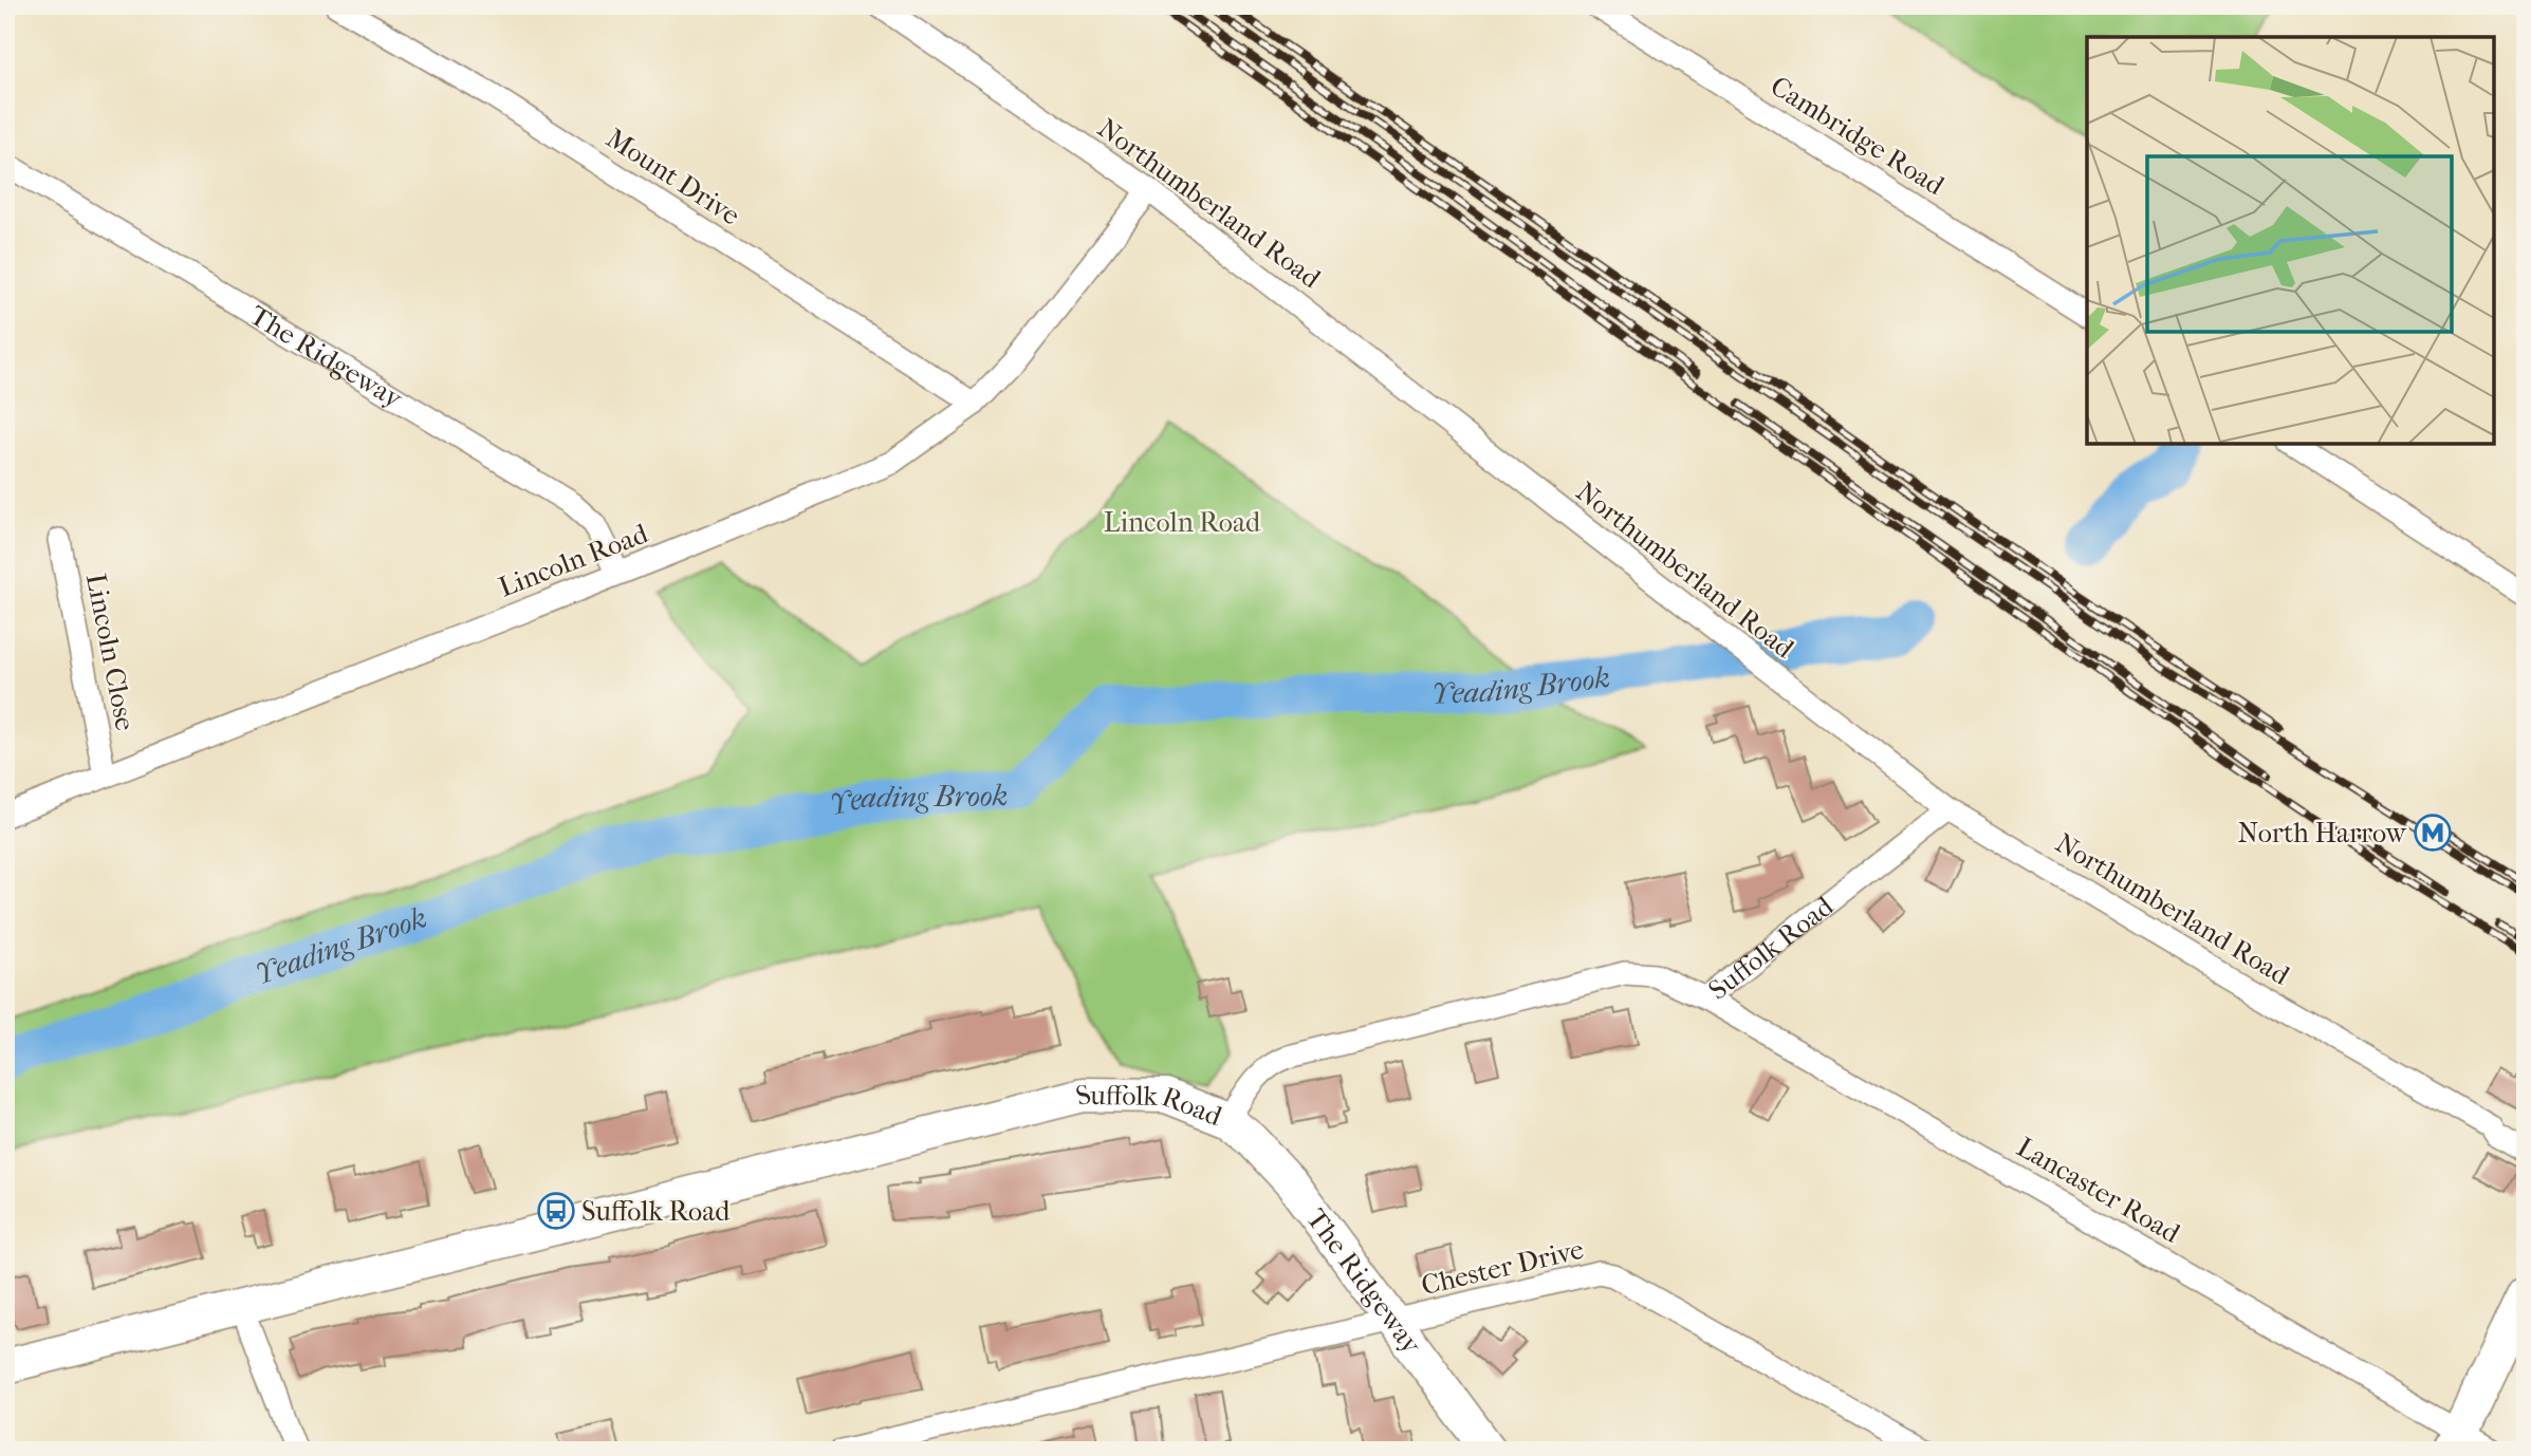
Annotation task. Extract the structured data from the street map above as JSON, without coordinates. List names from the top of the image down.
{
  "streets": {
    "street": [
      "Cambridge Road",
      "Mount Drive",
      "Northumberland Road",
      "The Ridgeway",
      "Lincoln Road",
      "Lincoln Close",
      "Suffolk Road",
      "Lancaster Road",
      "Chester Drive"
    ]
  },
  "crossings": [
    ["Mount Drive", "Lincoln Road"],
    ["Northumberland Road", "Lincoln Road"],
    ["Northumberland Road", "Suffolk Road"],
    ["The Ridgeway", "Lincoln Road"],
    ["The Ridgeway", "Suffolk Road"],
    ["The Ridgeway", "Chester Drive"],
    ["Lincoln Road", "Lincoln Close"],
    ["Suffolk Road", "Lancaster Road"]
  ],
  "water": ["Yeading Brook"],
  "parks": ["Lincoln Road"],
  "places": {
    "metro station": ["North Harrow"],
    "bus stop": ["Suffolk Road"]
  }
}
